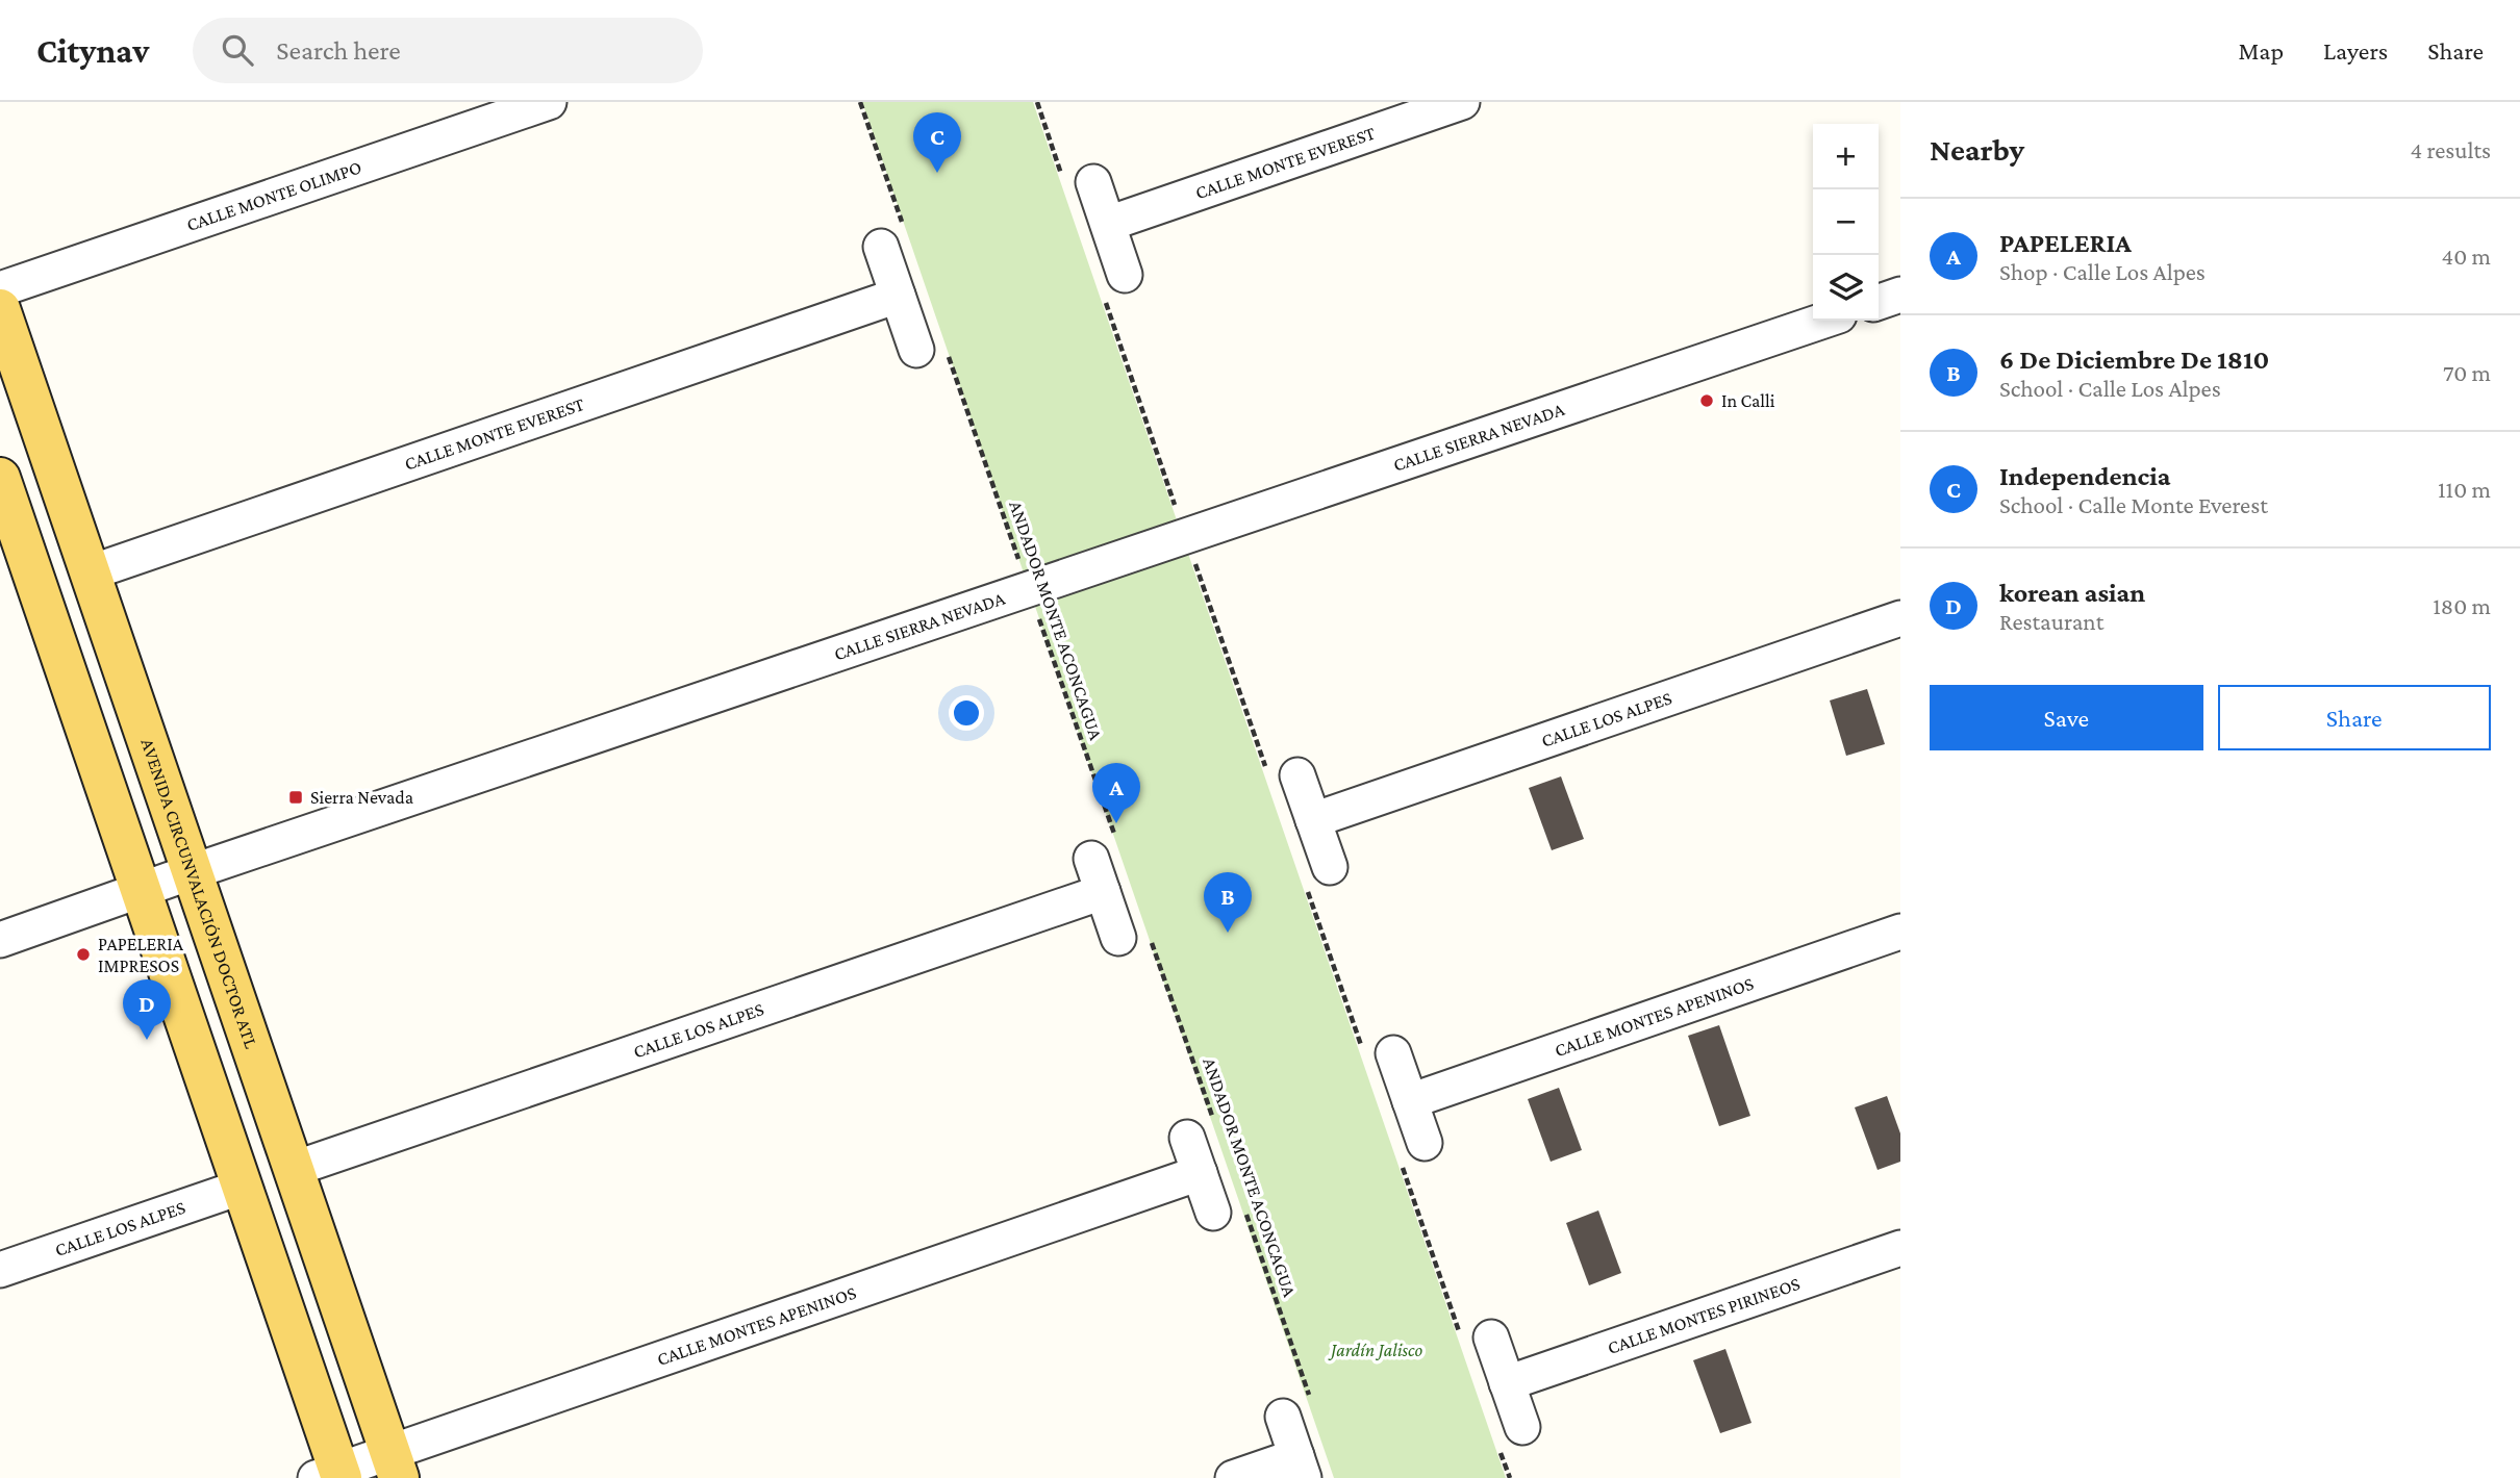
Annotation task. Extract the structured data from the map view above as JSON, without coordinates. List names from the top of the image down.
{
  "streets": {
    "main road": ["AVENIDA CIRCUNVALACIÓN DOCTOR ATL"],
    "street": [
      "CALLE MONTE EVEREST",
      "CALLE MONTE OLIMPO",
      "CALLE SIERRA NEVADA",
      "CALLE LOS ALPES",
      "CALLE MONTES APENINOS",
      "CALLE MONTES PIRINEOS"
    ],
    "path": ["ANDADOR MONTE ACONCAGUA"]
  },
  "crossings": [
    ["CALLE MONTE EVEREST", "AVENIDA CIRCUNVALACIÓN DOCTOR ATL"],
    ["CALLE SIERRA NEVADA", "ANDADOR MONTE ACONCAGUA"],
    ["CALLE SIERRA NEVADA", "AVENIDA CIRCUNVALACIÓN DOCTOR ATL"],
    ["CALLE LOS ALPES", "AVENIDA CIRCUNVALACIÓN DOCTOR ATL"],
    ["AVENIDA CIRCUNVALACIÓN DOCTOR ATL", "CALLE MONTES APENINOS"]
  ],
  "parks": ["Jardín Jalisco"],
  "places": {
    "other": ["In Calli", "PAPELERIA IMPRESOS"],
    "transit": ["Sierra Nevada"]
  },
  "page": {
    "header": "Citynav",
    "search": "Search here",
    "nav": ["Map", "Layers", "Share"],
    "heading": ["Nearby", "4 results"],
    "pins": [
      "C",
      "A",
      "B",
      "D"
    ],
    "map_buttons": ["+", "−"],
    "list": [
      {
        "mark": "A",
        "name": "PAPELERIA",
        "note": "Shop · Calle Los Alpes",
        "value": "40 m"
      },
      {
        "mark": "B",
        "name": "6 De Diciembre De 1810",
        "note": "School · Calle Los Alpes",
        "value": "70 m"
      },
      {
        "mark": "C",
        "name": "Independencia",
        "note": "School · Calle Monte Everest",
        "value": "110 m"
      },
      {
        "mark": "D",
        "name": "korean asian",
        "note": "Restaurant",
        "value": "180 m"
      }
    ],
    "buttons": ["Save", "Share"]
  }
}
